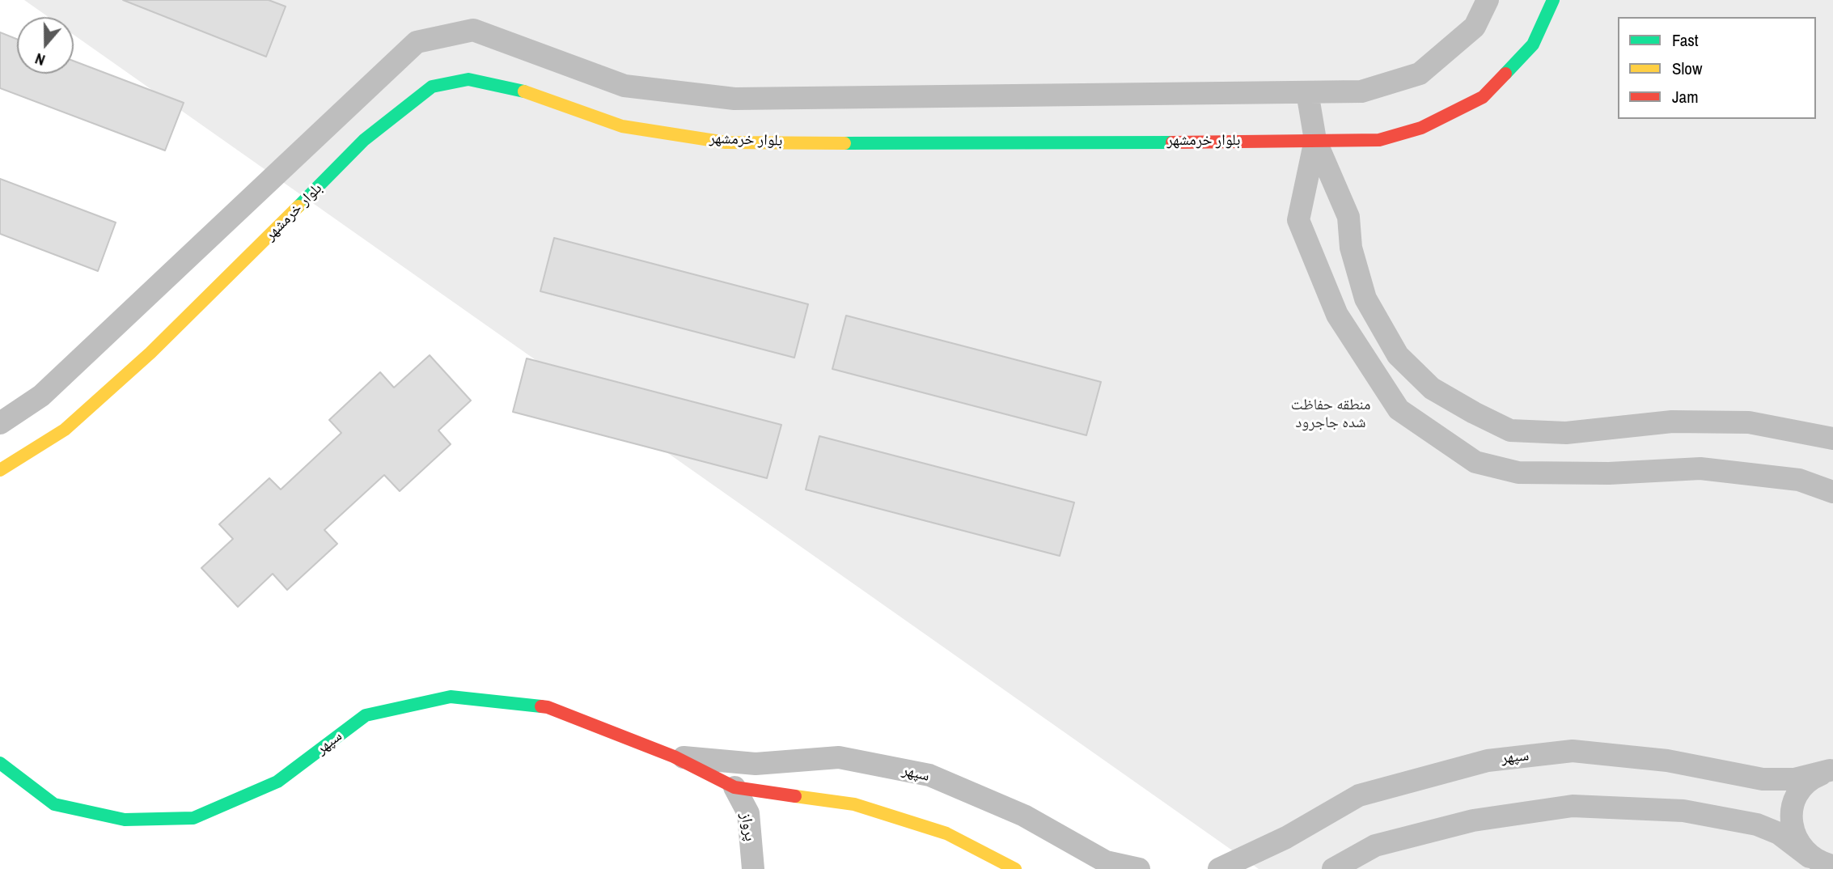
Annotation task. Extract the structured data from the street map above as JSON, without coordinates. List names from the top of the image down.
{
  "streets": {
    "street": ["بلوار خرمشهر", "سپهر", "پرواز"]
  },
  "crossings": [
    ["سپهر", "پرواز"]
  ],
  "parks": ["منطقه حفاظت شده جاجرود"],
  "legend": ["Fast", "Slow", "Jam"],
  "north": "bottom"
}
